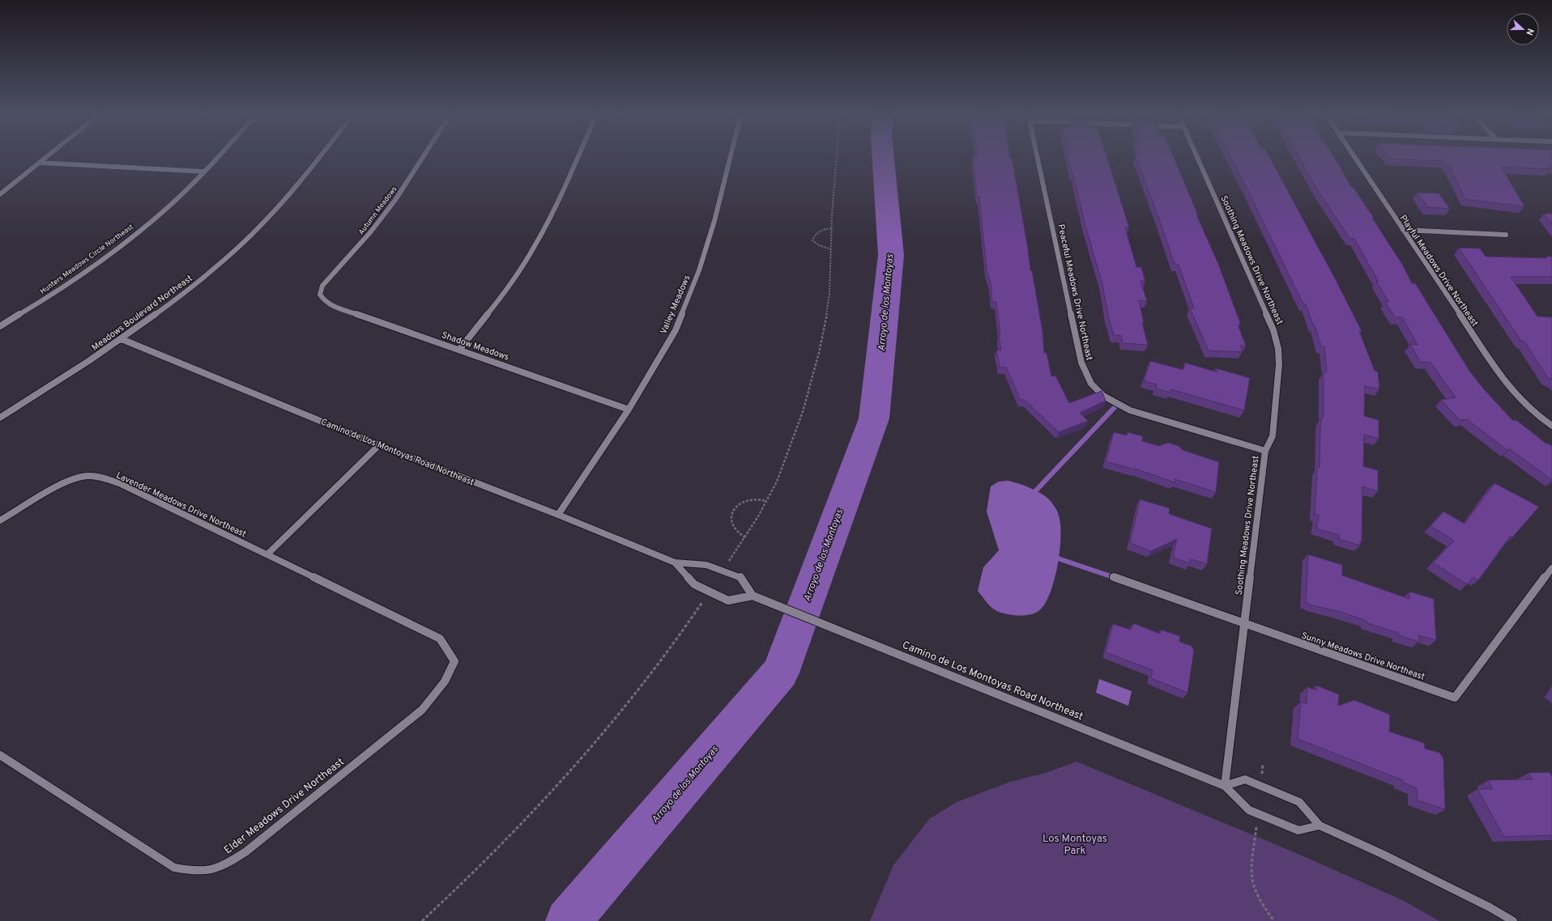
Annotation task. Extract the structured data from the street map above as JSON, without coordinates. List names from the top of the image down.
{
  "streets": {
    "street": [
      "Autumn Meadows",
      "Hunters Meadows Circle Northeast",
      "Soothing Meadows Drive Northeast",
      "Playful Meadows Drive Northeast",
      "Peaceful Meadows Drive Northeast",
      "Valley Meadows",
      "Meadows Boulevard Northeast",
      "Shadow Meadows",
      "Camino de Los Montoyas Road Northeast",
      "Lavender Meadows Drive Northeast",
      "Sunny Meadows Drive Northeast",
      "Elder Meadows Drive Northeast"
    ]
  },
  "crossings": [
    ["Autumn Meadows", "Shadow Meadows"],
    ["Soothing Meadows Drive Northeast", "Peaceful Meadows Drive Northeast"],
    ["Soothing Meadows Drive Northeast", "Camino de Los Montoyas Road Northeast"],
    ["Soothing Meadows Drive Northeast", "Sunny Meadows Drive Northeast"],
    ["Valley Meadows", "Shadow Meadows"],
    ["Valley Meadows", "Camino de Los Montoyas Road Northeast"],
    ["Meadows Boulevard Northeast", "Camino de Los Montoyas Road Northeast"],
    ["Lavender Meadows Drive Northeast", "Elder Meadows Drive Northeast"]
  ],
  "water": ["Arroyo de los Montoyas"],
  "parks": ["Los Montoyas Park"],
  "north": "right"
}
